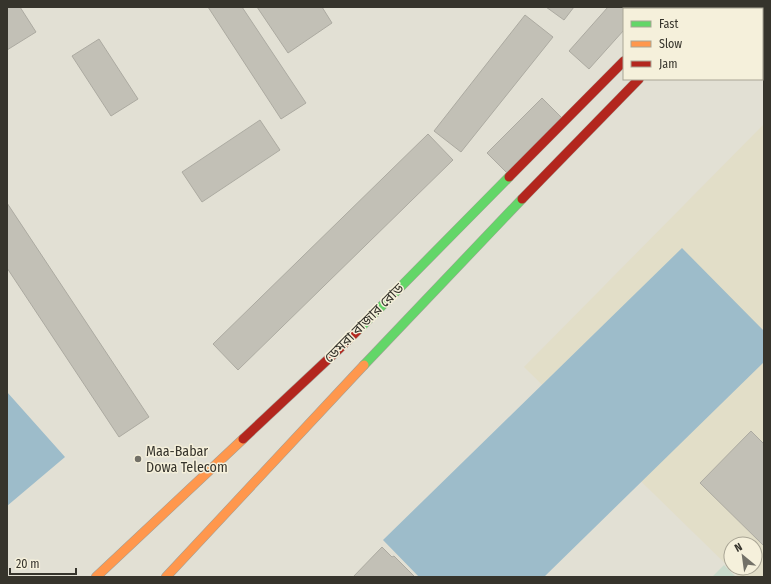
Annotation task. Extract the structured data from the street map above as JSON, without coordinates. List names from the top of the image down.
{
  "streets": {
    "street": ["ডেমরা বাজার রোড"]
  },
  "places": ["Maa-Babar Dowa Telecom"],
  "legend": ["Fast", "Slow", "Jam"],
  "scale_bar": "20 m",
  "north": "top left"
}
